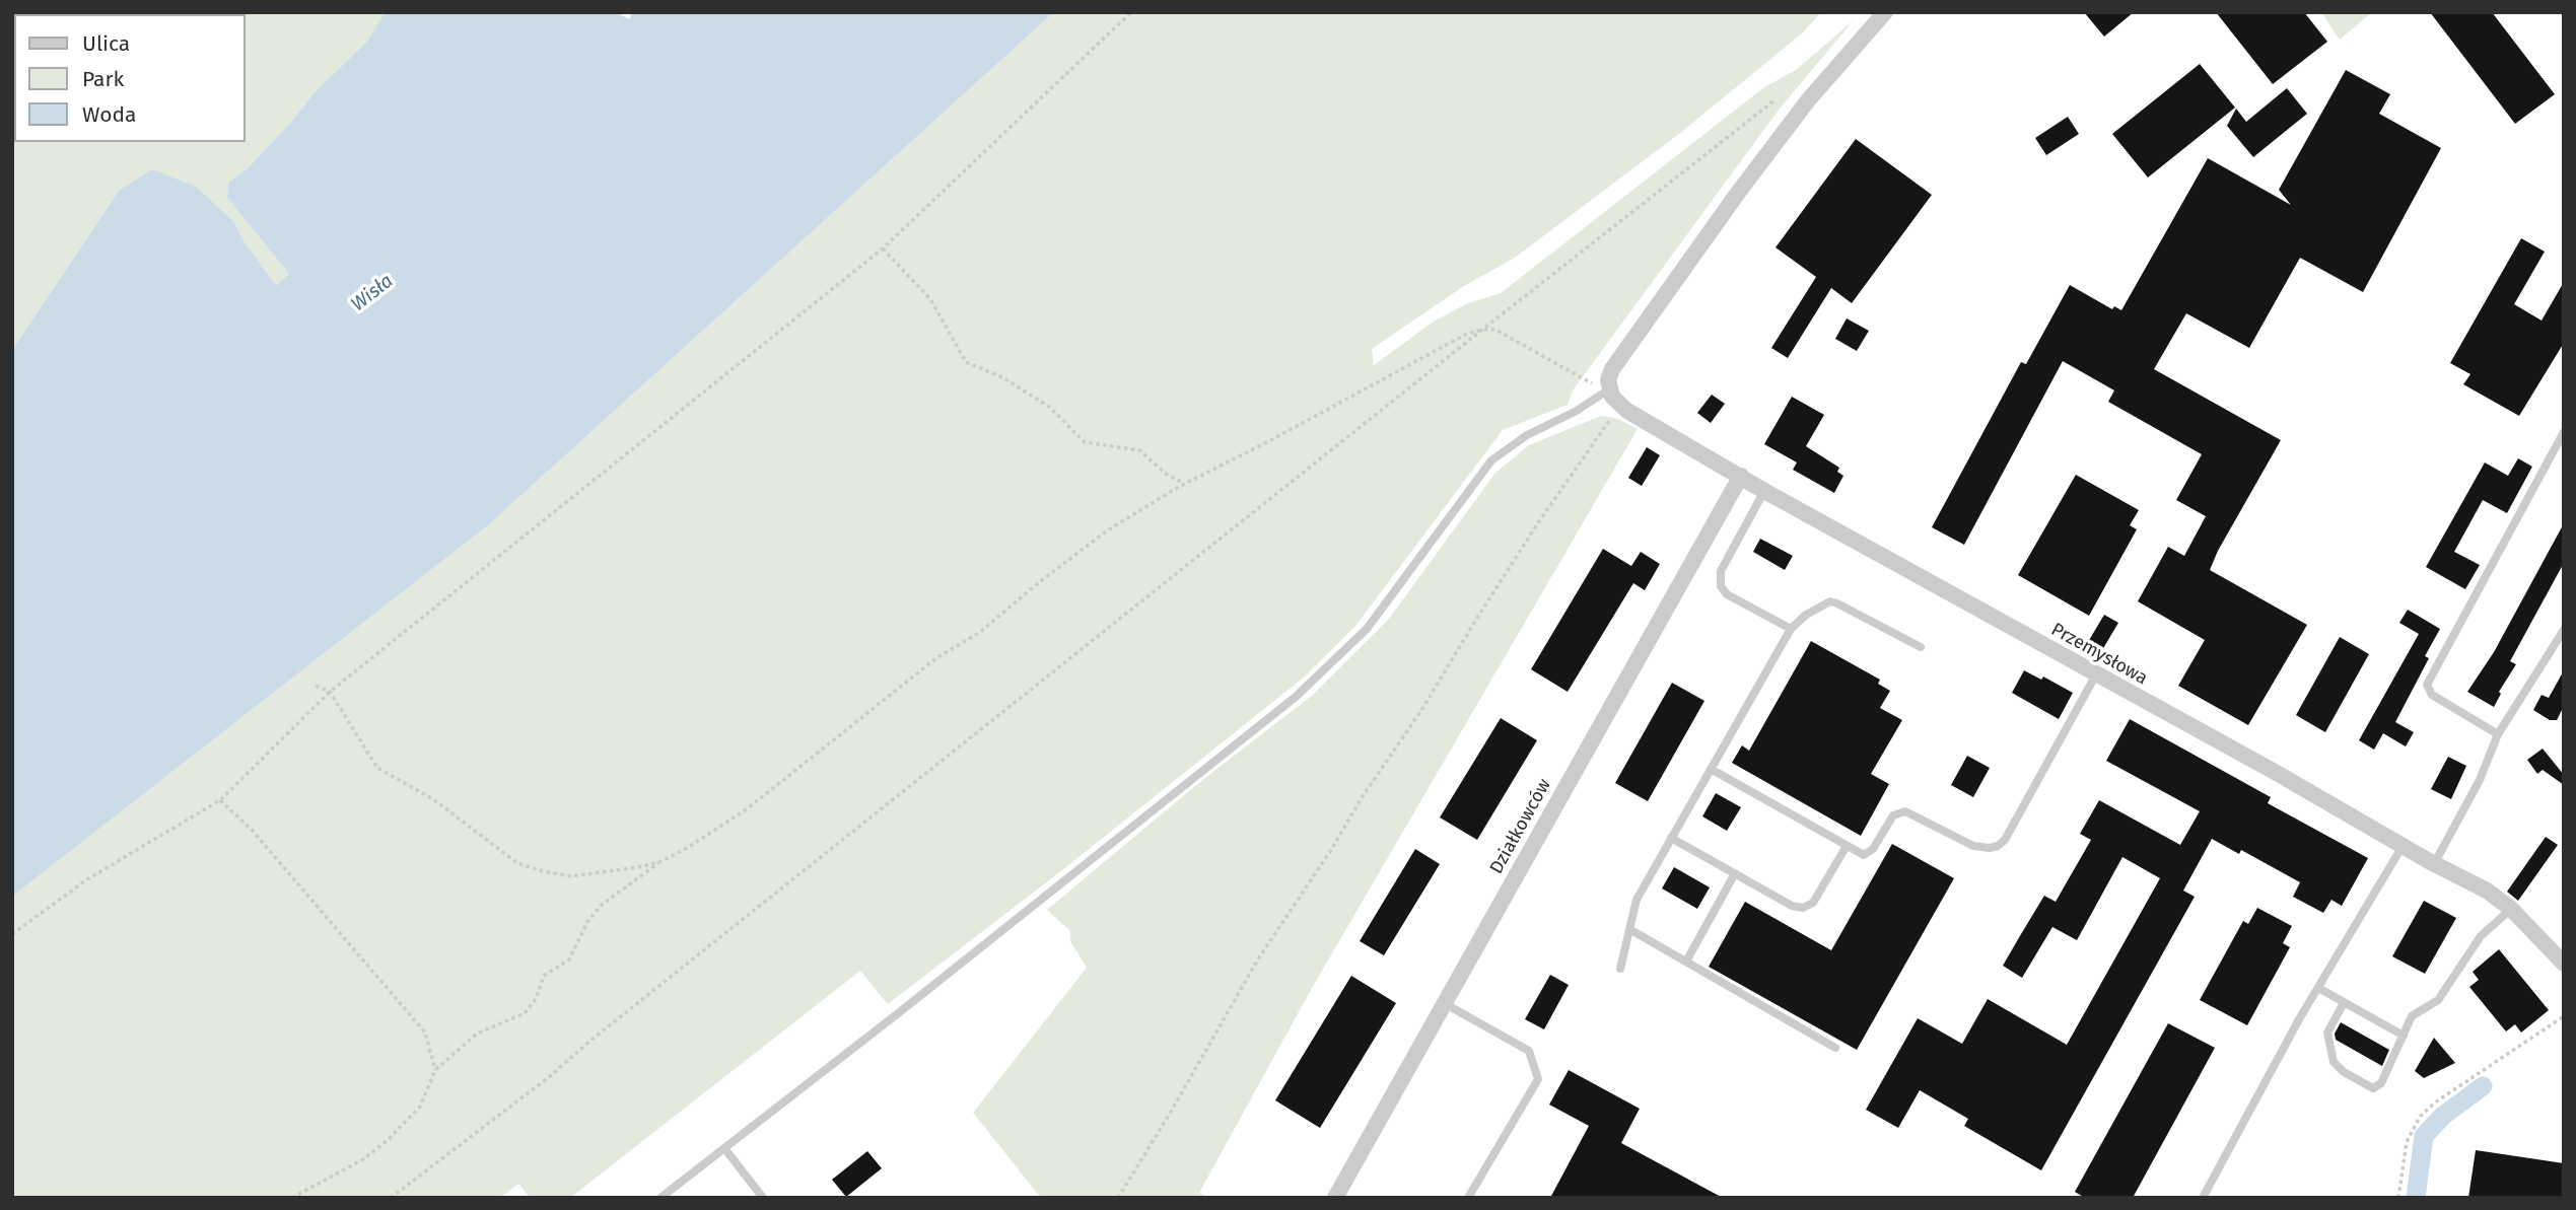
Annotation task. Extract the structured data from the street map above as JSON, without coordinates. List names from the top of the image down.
{
  "streets": {
    "street": ["Przemysłowa", "Działkowców"]
  },
  "crossings": [
    ["Przemysłowa", "Działkowców"]
  ],
  "water": ["Wisła"],
  "legend": ["Ulica", "Park", "Woda"]
}
